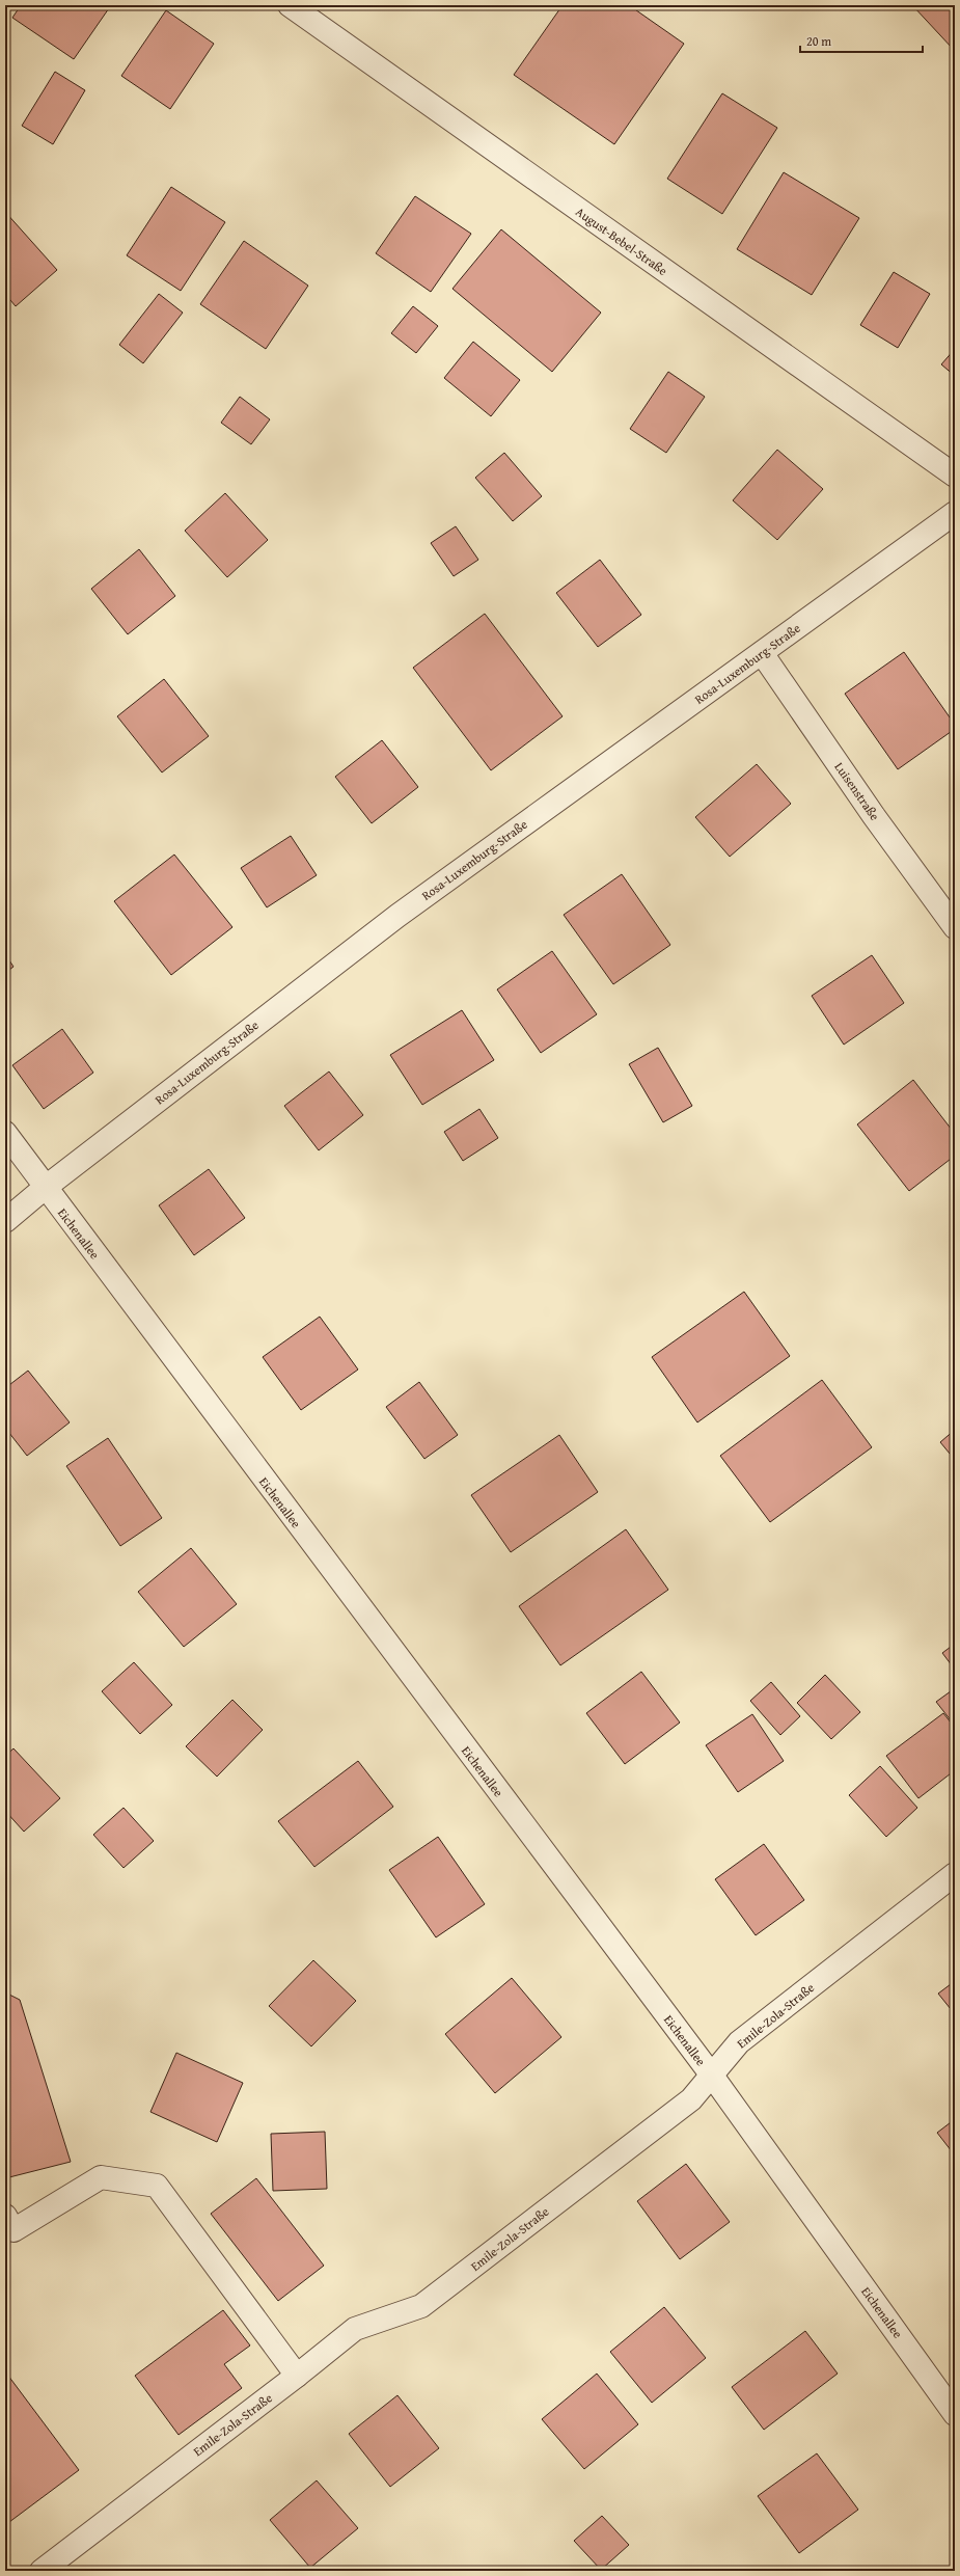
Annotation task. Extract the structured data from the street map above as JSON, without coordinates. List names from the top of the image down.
{
  "streets": {
    "street": [
      "August-Bebel-Straße",
      "Rosa-Luxemburg-Straße",
      "Luisenstraße",
      "Eichenallee",
      "Emile-Zola-Straße"
    ]
  },
  "crossings": [
    ["Rosa-Luxemburg-Straße", "Luisenstraße"],
    ["Rosa-Luxemburg-Straße", "Eichenallee"],
    ["Eichenallee", "Emile-Zola-Straße"]
  ],
  "scale_bar": "20 m"
}
